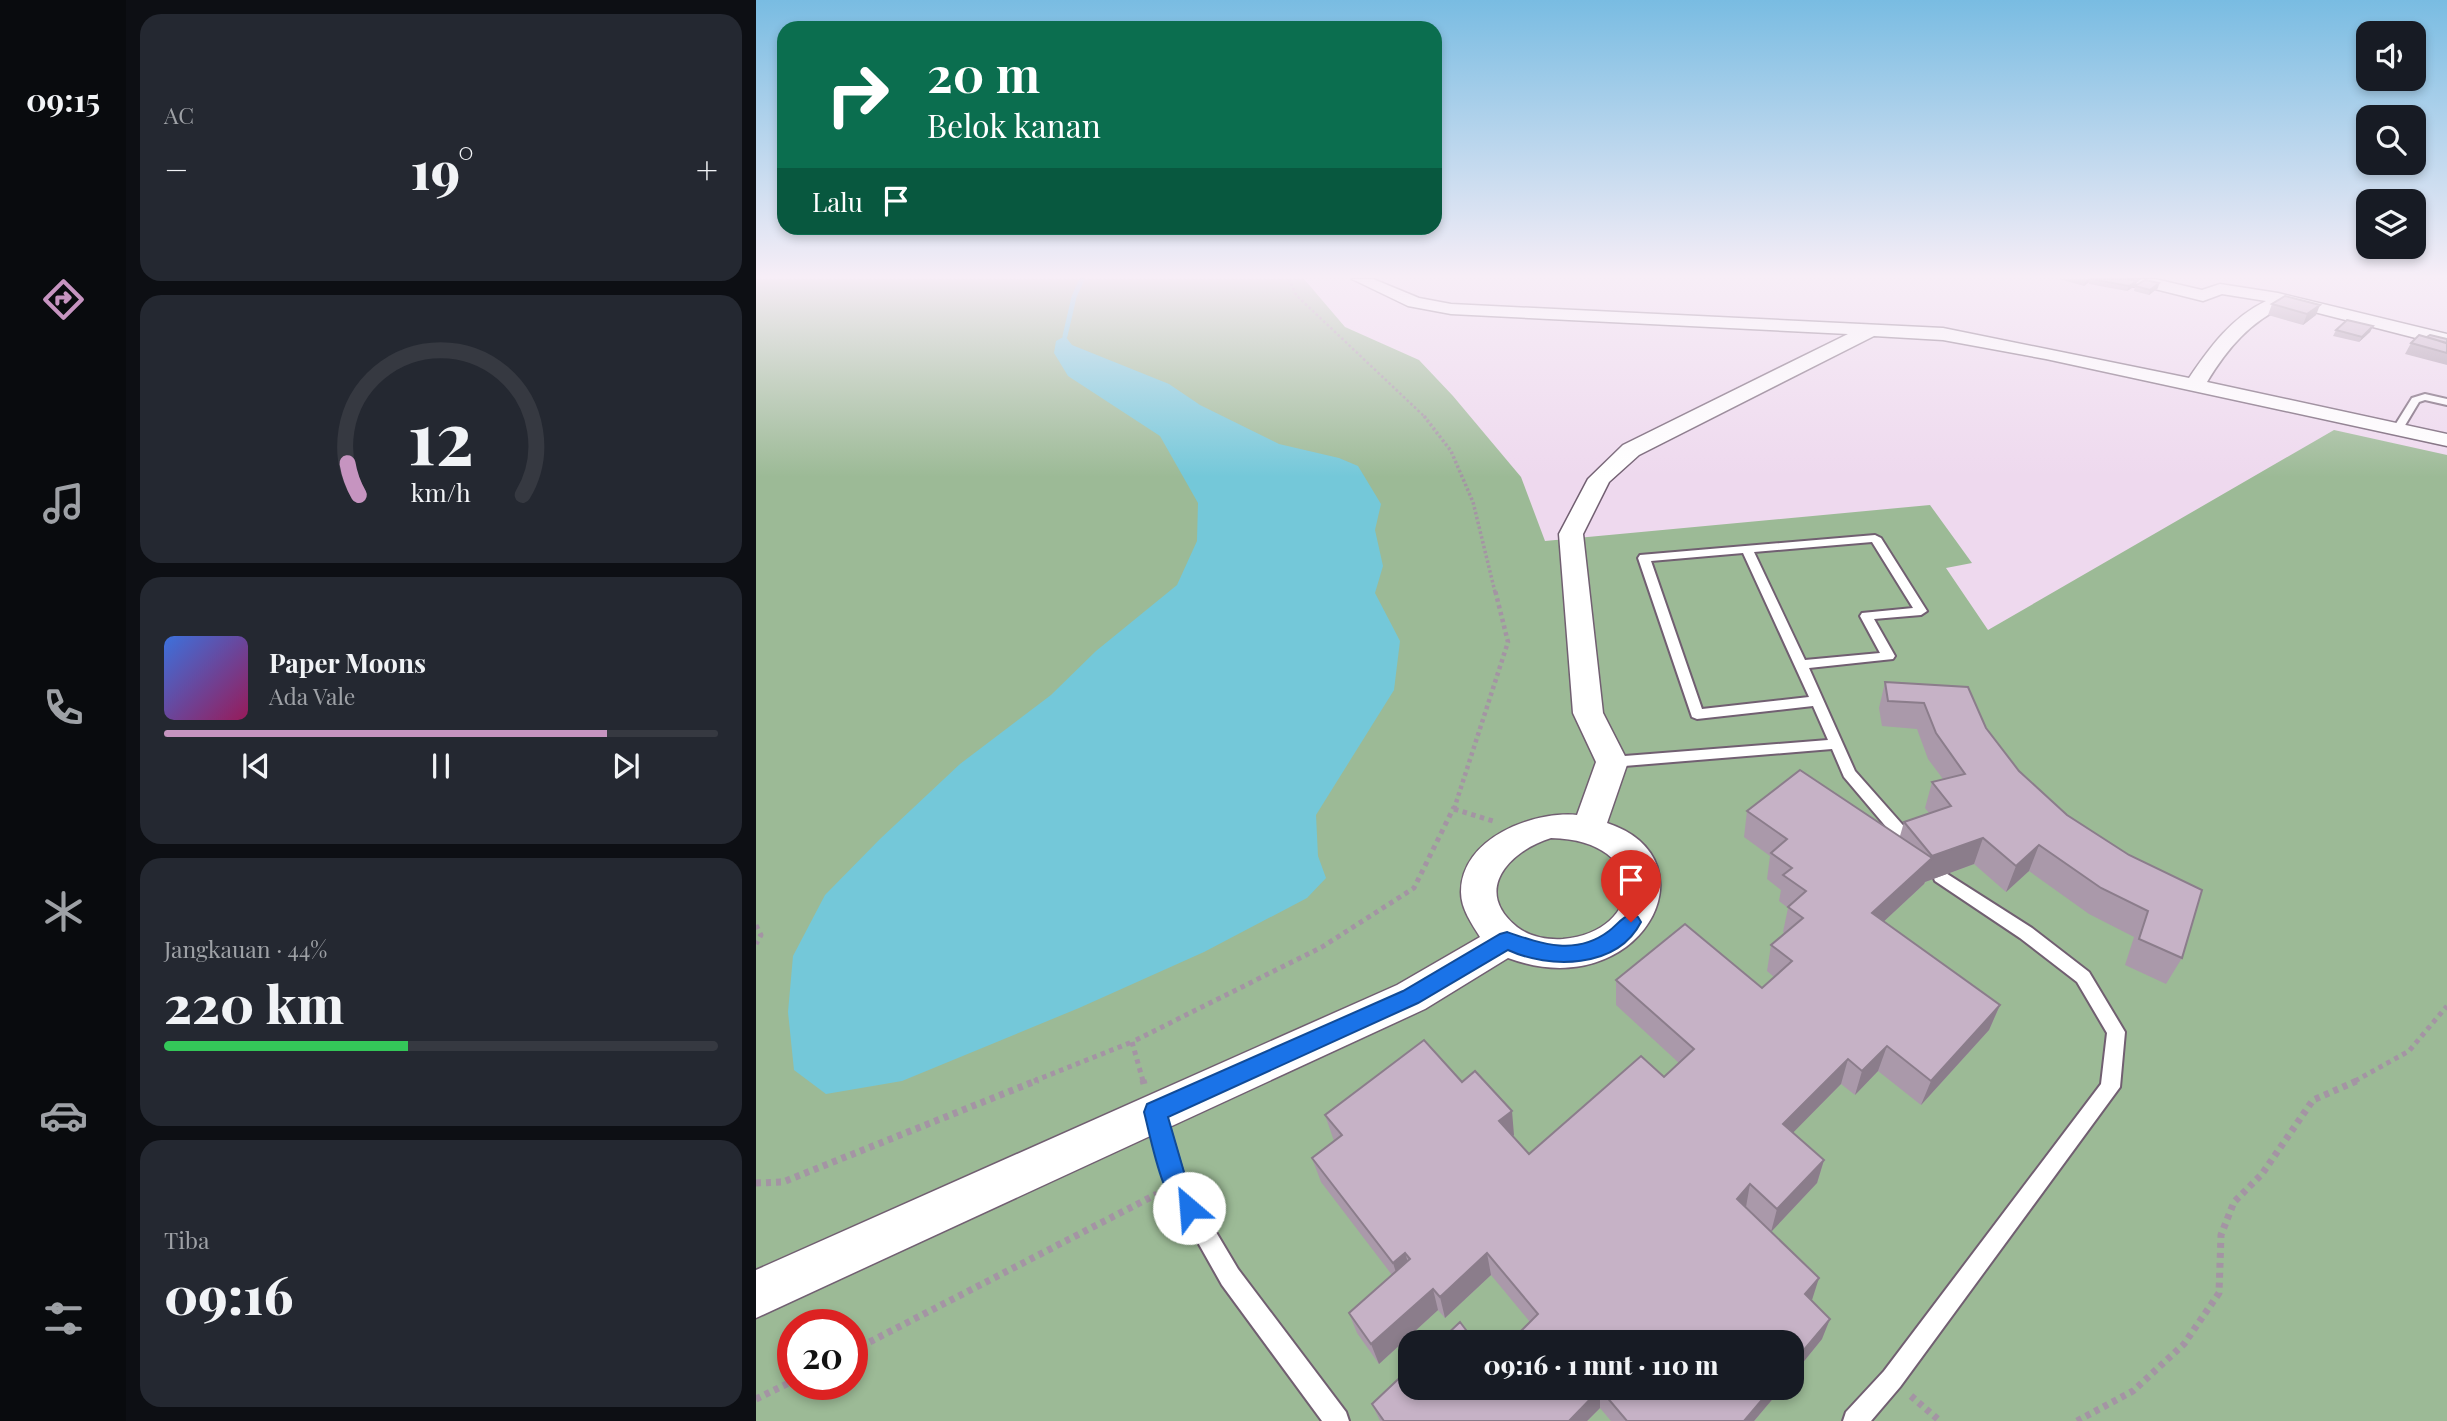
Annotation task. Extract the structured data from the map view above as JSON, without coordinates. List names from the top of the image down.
{
  "page": {
    "tabs": "09:15",
    "tile": [
      "AC",
      ["Jangkauan · 44%", "220 km"],
      ["Tiba", "09:16"]
    ],
    "turn": ["20 m", "Belok kanan"],
    "heat": ["−", "19°", "+"],
    "then": "Lalu",
    "song": ["Paper Moons", "Ada Vale"],
    "limit": "20",
    "trip": "09:16 · 1 mnt · 110 m",
    "gauge": ["12", "km/h"]
  }
}
